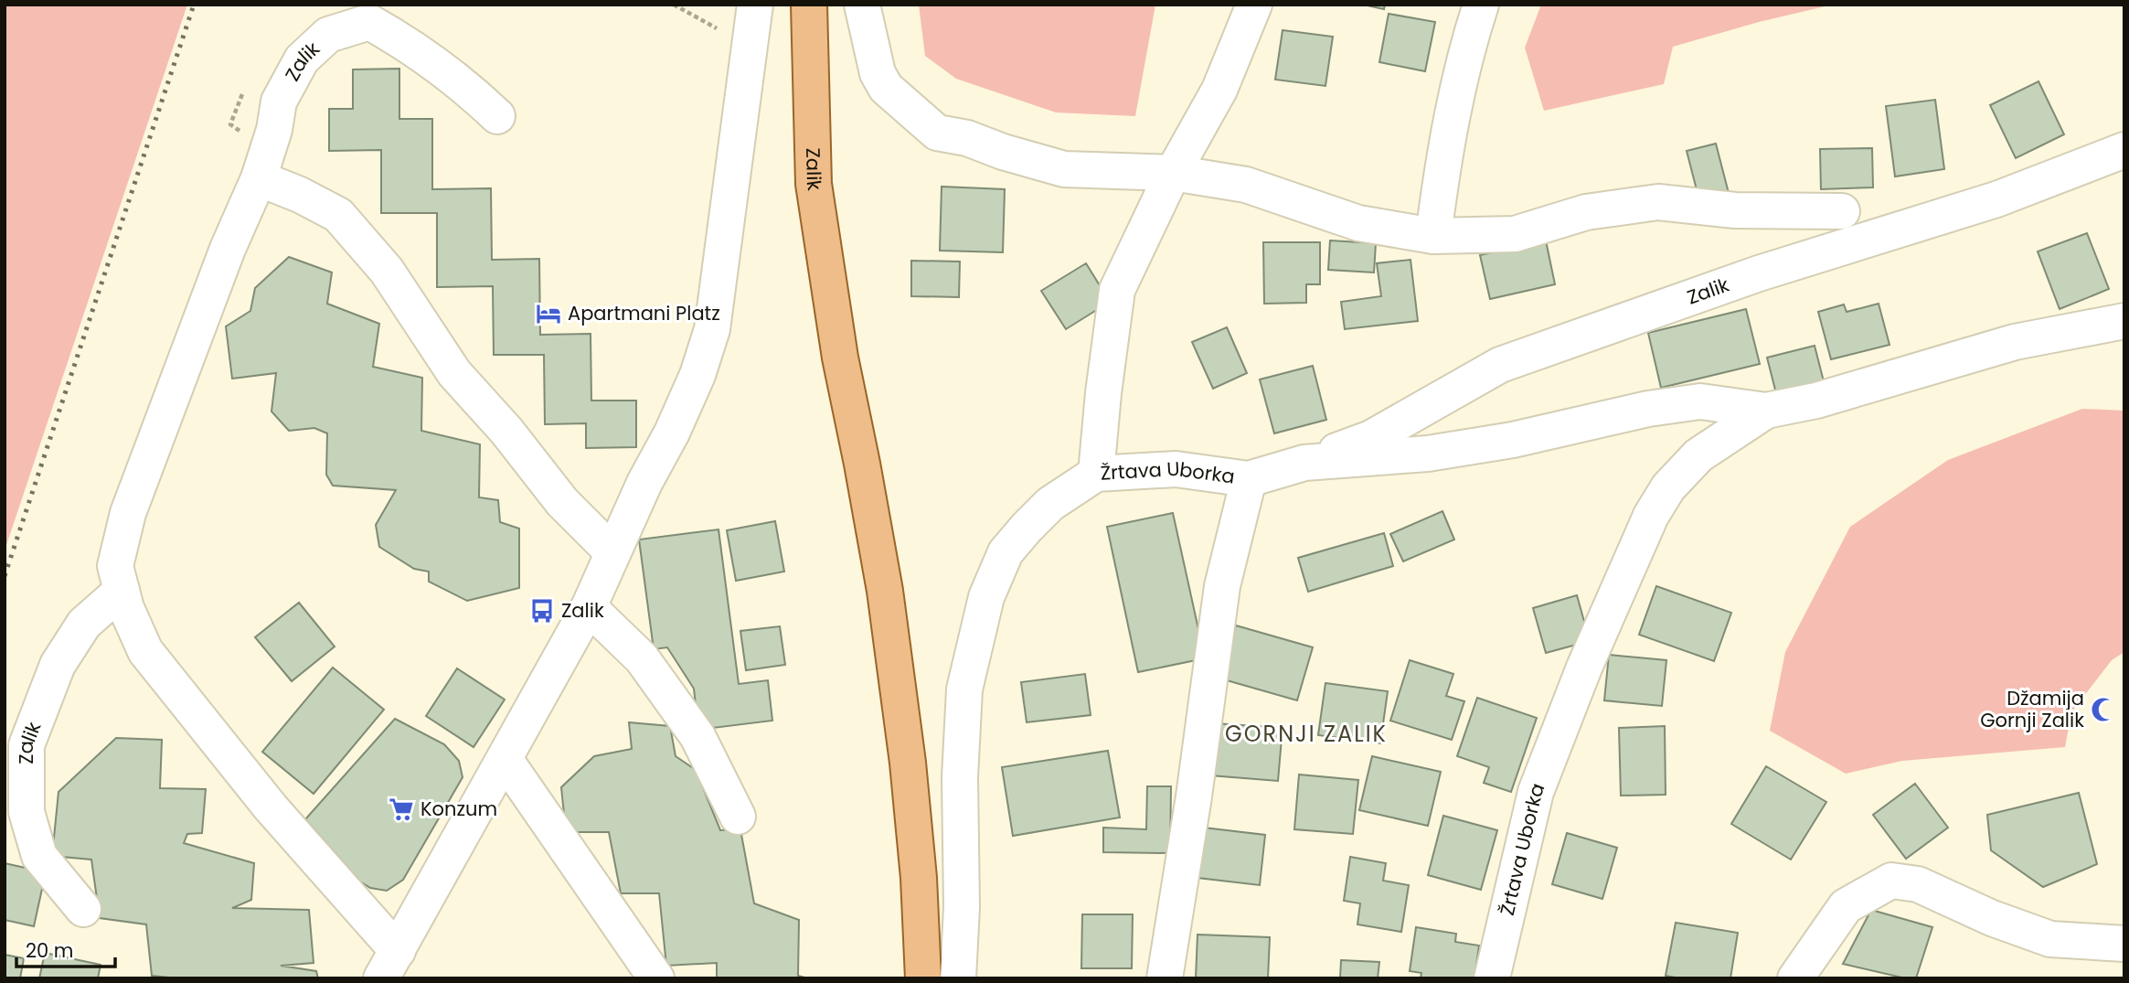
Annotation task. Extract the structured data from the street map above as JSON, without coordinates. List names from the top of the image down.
{
  "streets": {
    "main road": ["Zalik"],
    "street": ["Žrtava Uborka"]
  },
  "crossings": [
    ["Zalik", "Žrtava Uborka"]
  ],
  "districts": ["GORNJI ZALIK"],
  "places": {
    "hotel": ["Apartmani Platz"],
    "bus stop": ["Zalik"],
    "mosque": ["Džamija Gornji Zalik"],
    "supermarket": ["Konzum"]
  },
  "scale_bar": "20 m"
}
